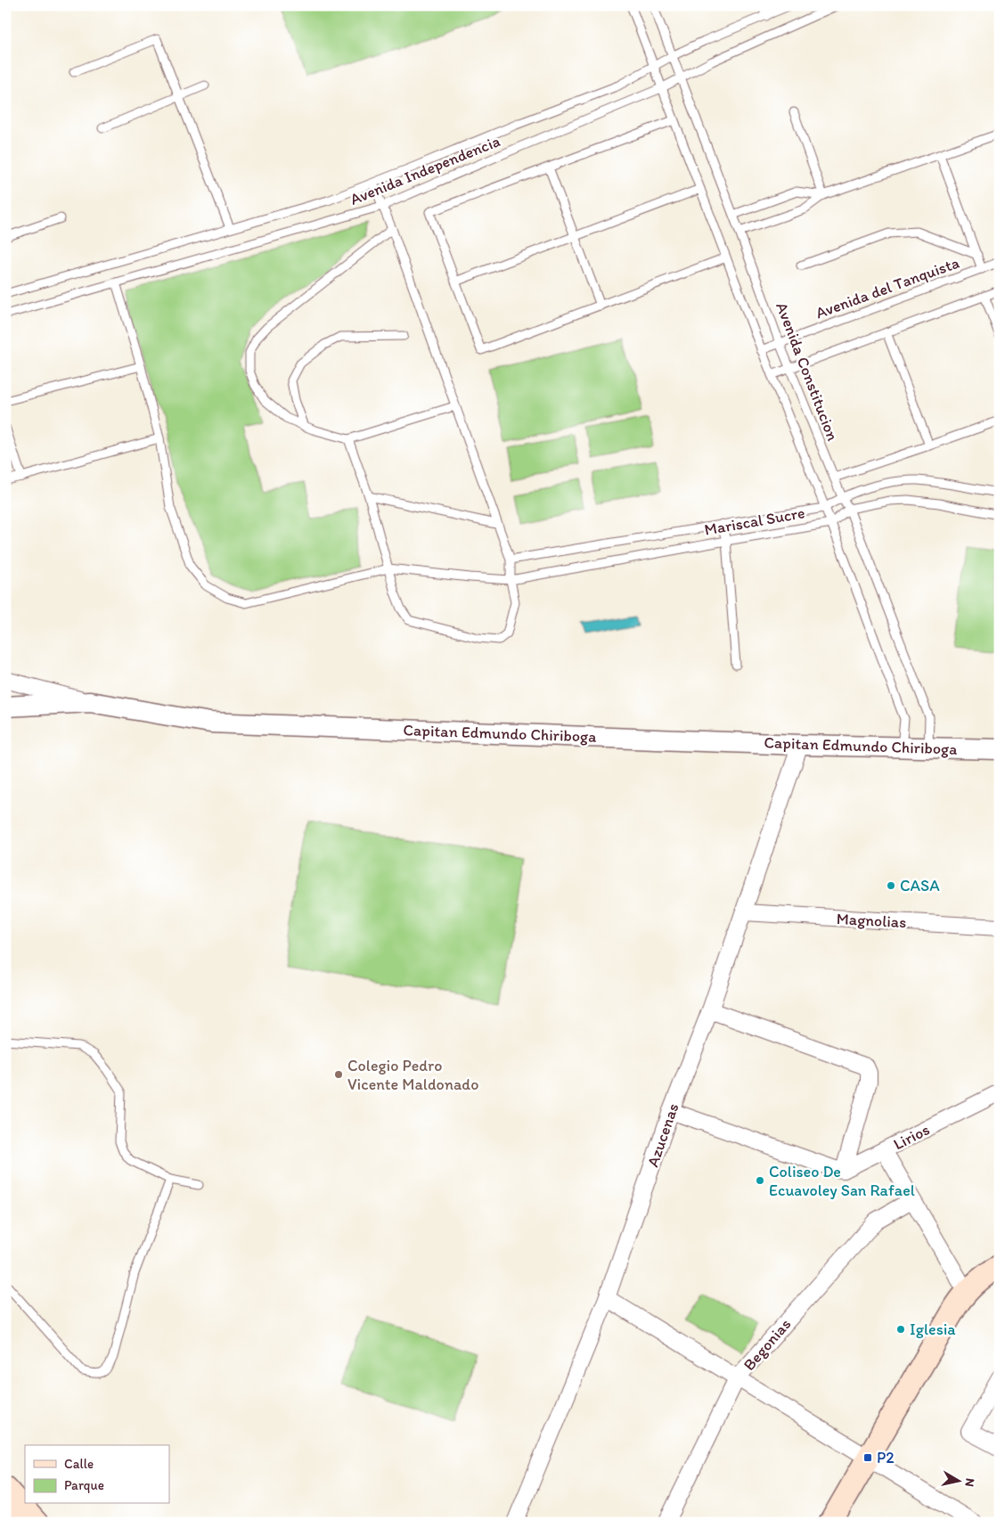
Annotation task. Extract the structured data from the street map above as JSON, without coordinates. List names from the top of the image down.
{
  "streets": {
    "street": [
      "Capitan Edmundo Chiriboga",
      "Magnolias",
      "Azucenas",
      "Lirios",
      "Begonias"
    ],
    "lane": [
      "Avenida Independencia",
      "Avenida del Tanquista",
      "Avenida Constitucion",
      "Mariscal Sucre"
    ]
  },
  "crossings": [
    ["Avenida Independencia", "Avenida Constitucion"],
    ["Avenida Independencia", "Mariscal Sucre"],
    ["Avenida del Tanquista", "Avenida Constitucion"],
    ["Avenida Constitucion", "Mariscal Sucre"],
    ["Avenida Constitucion", "Capitan Edmundo Chiriboga"],
    ["Capitan Edmundo Chiriboga", "Azucenas"],
    ["Magnolias", "Azucenas"]
  ],
  "places": {
    "other": [
      "CASA",
      "Colegio Pedro Vicente Maldonado",
      "Coliseo De Ecuavoley San Rafael",
      "Iglesia"
    ],
    "transit": ["P2"]
  },
  "legend": ["Calle", "Parque"],
  "north": "right"
}
